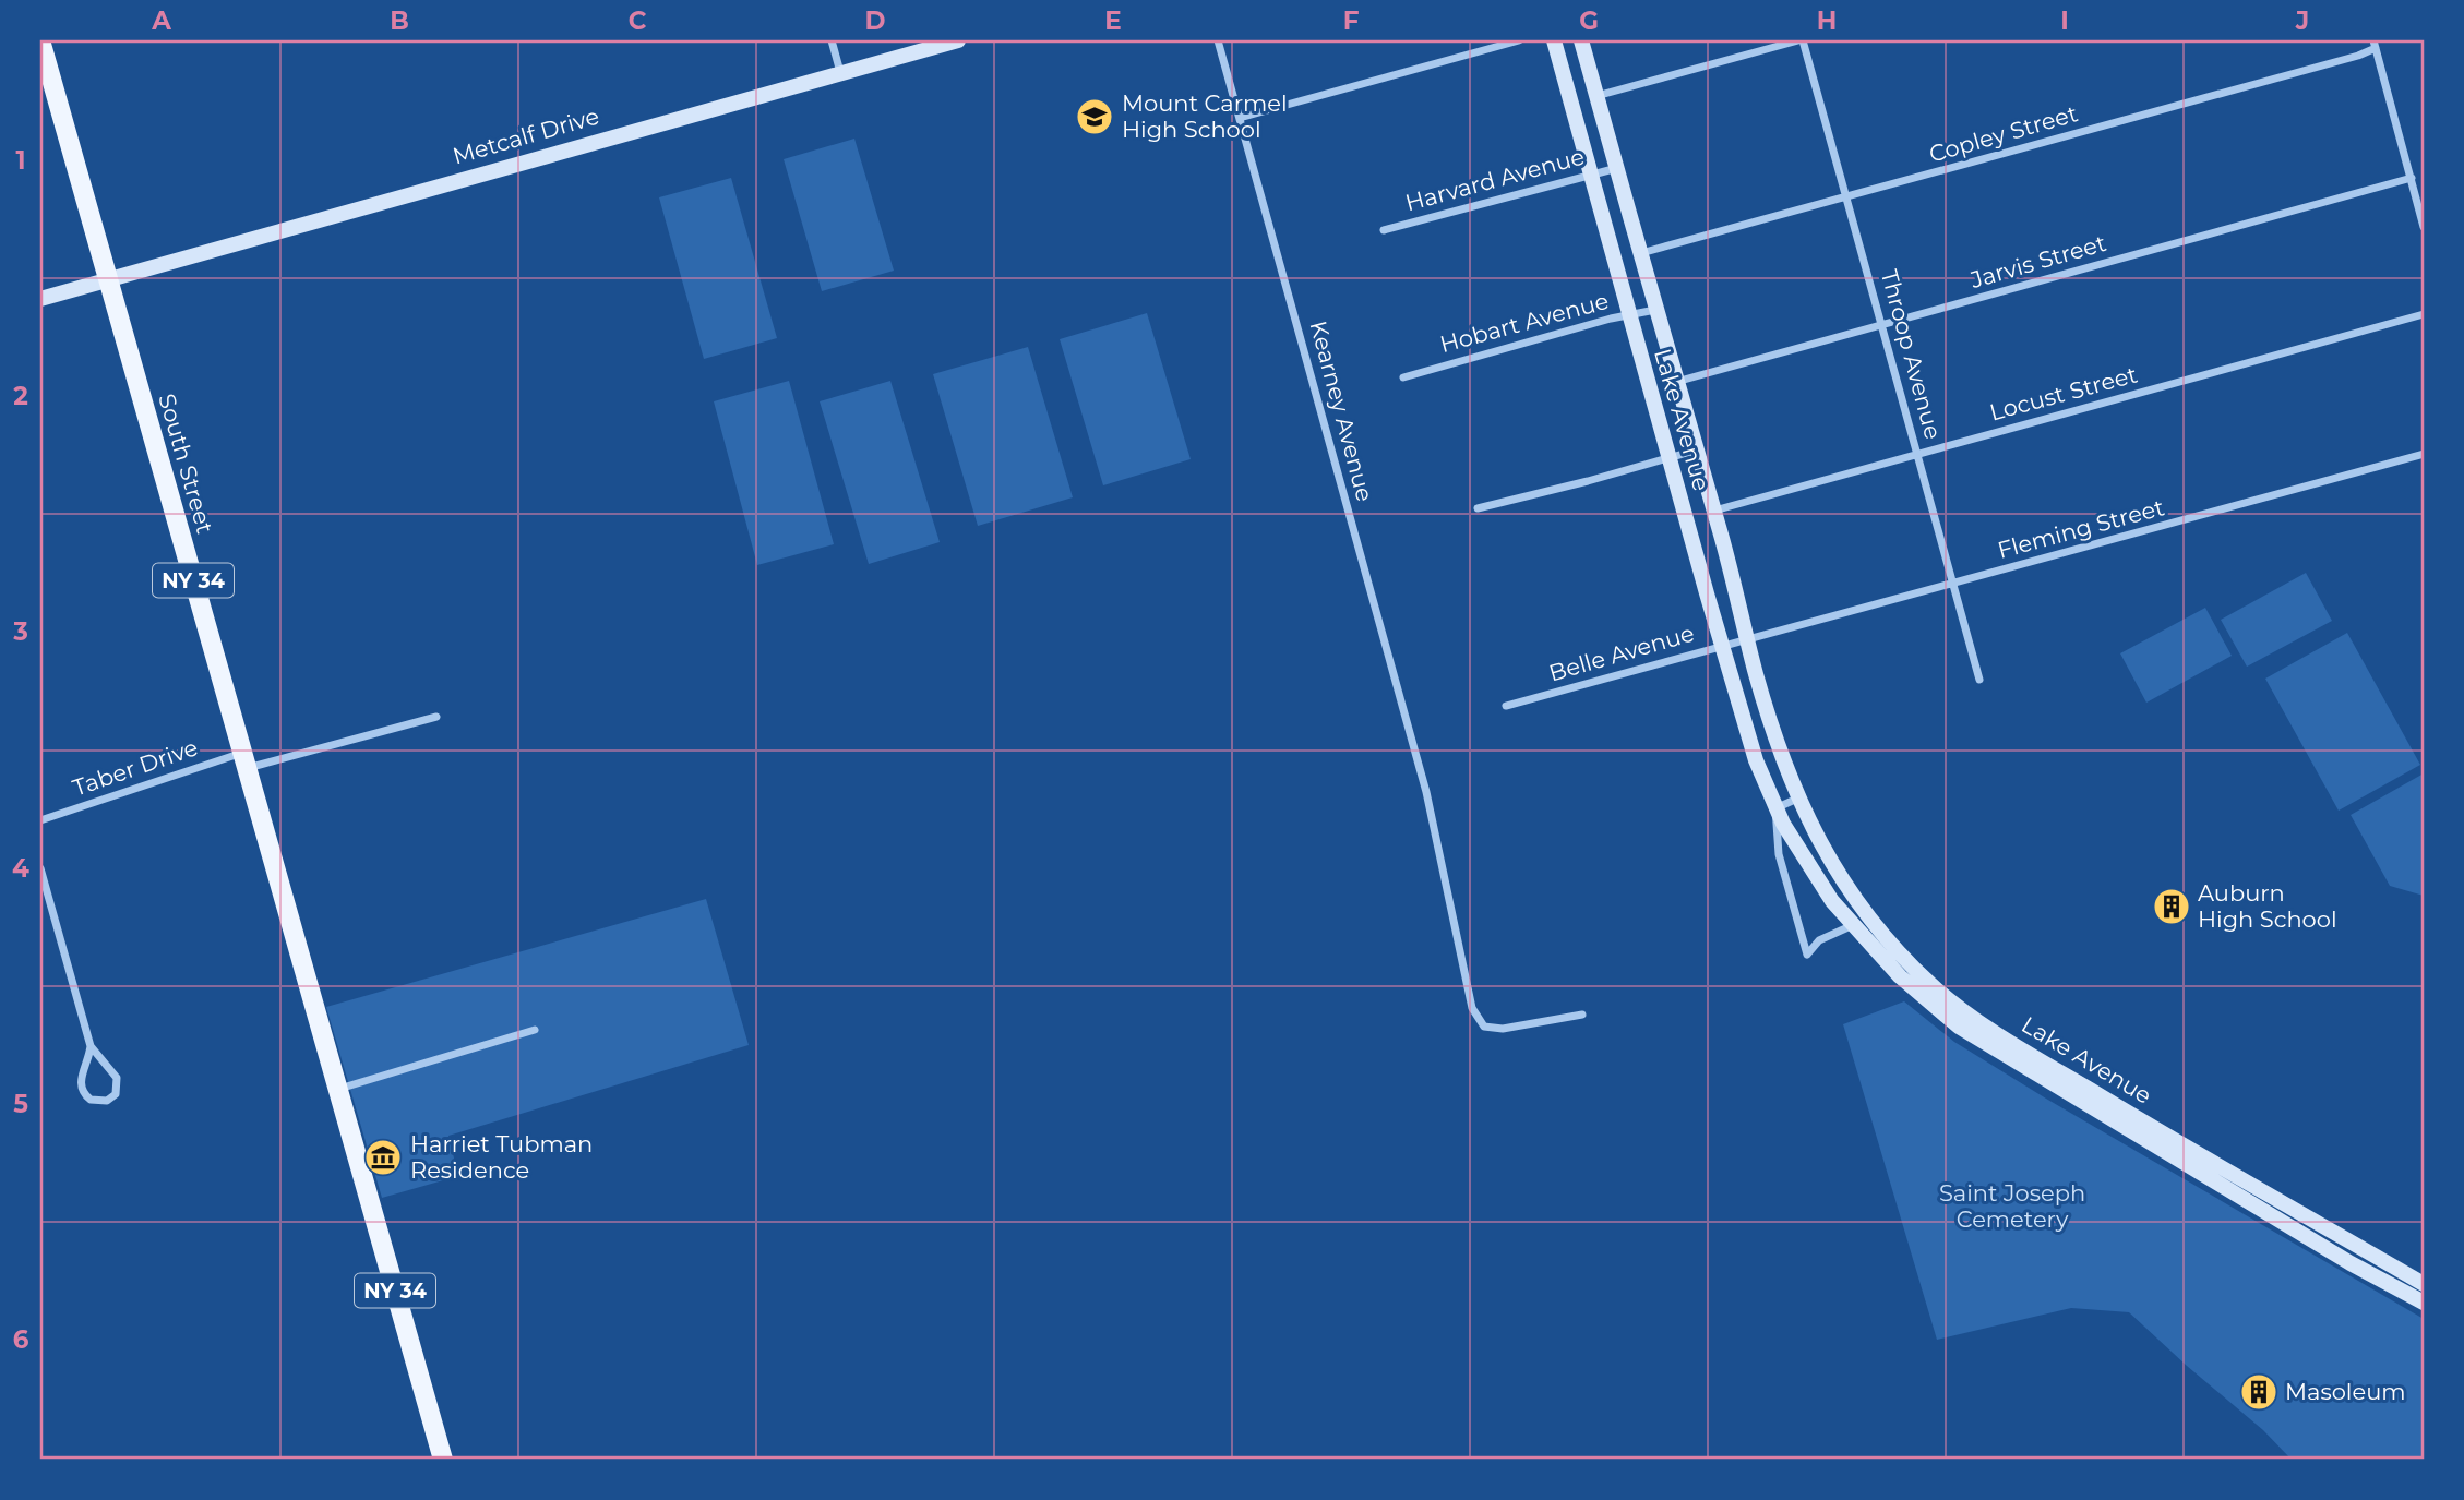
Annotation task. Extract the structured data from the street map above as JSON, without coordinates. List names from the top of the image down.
{
  "streets": {
    "main road": [
      "Metcalf Drive",
      "Lake Avenue",
      "South Street",
      "NY 34"
    ],
    "street": [
      "Copley Street",
      "Harvard Avenue",
      "Jarvis Street",
      "Hobart Avenue",
      "Throop Avenue",
      "Locust Street",
      "Kearney Avenue",
      "Fleming Street",
      "Belle Avenue",
      "Taber Drive"
    ]
  },
  "crossings": [
    ["Copley Street", "Throop Avenue"],
    ["Copley Street", "Lake Avenue"],
    ["Metcalf Drive", "South Street"],
    ["Harvard Avenue", "Lake Avenue"],
    ["Jarvis Street", "Throop Avenue"],
    ["Jarvis Street", "Lake Avenue"],
    ["Hobart Avenue", "Lake Avenue"],
    ["Throop Avenue", "Locust Street"],
    ["Throop Avenue", "Fleming Street"],
    ["Locust Street", "Lake Avenue"],
    ["Lake Avenue", "Fleming Street"],
    ["Lake Avenue", "Belle Avenue"],
    ["South Street", "Taber Drive"],
    ["Fleming Street", "Belle Avenue"]
  ],
  "parks": ["Saint Joseph Cemetery"],
  "places": {
    "school or university": ["Mount Carmel High School"],
    "building": ["Auburn High School", "Masoleum"],
    "museum": ["Harriet Tubman Residence"]
  },
  "grid": {
    "columns": [
      "A",
      "B",
      "C",
      "D",
      "E",
      "F",
      "G",
      "H",
      "I",
      "J"
    ],
    "rows": [
      "1",
      "2",
      "3",
      "4",
      "5",
      "6"
    ]
  }
}
